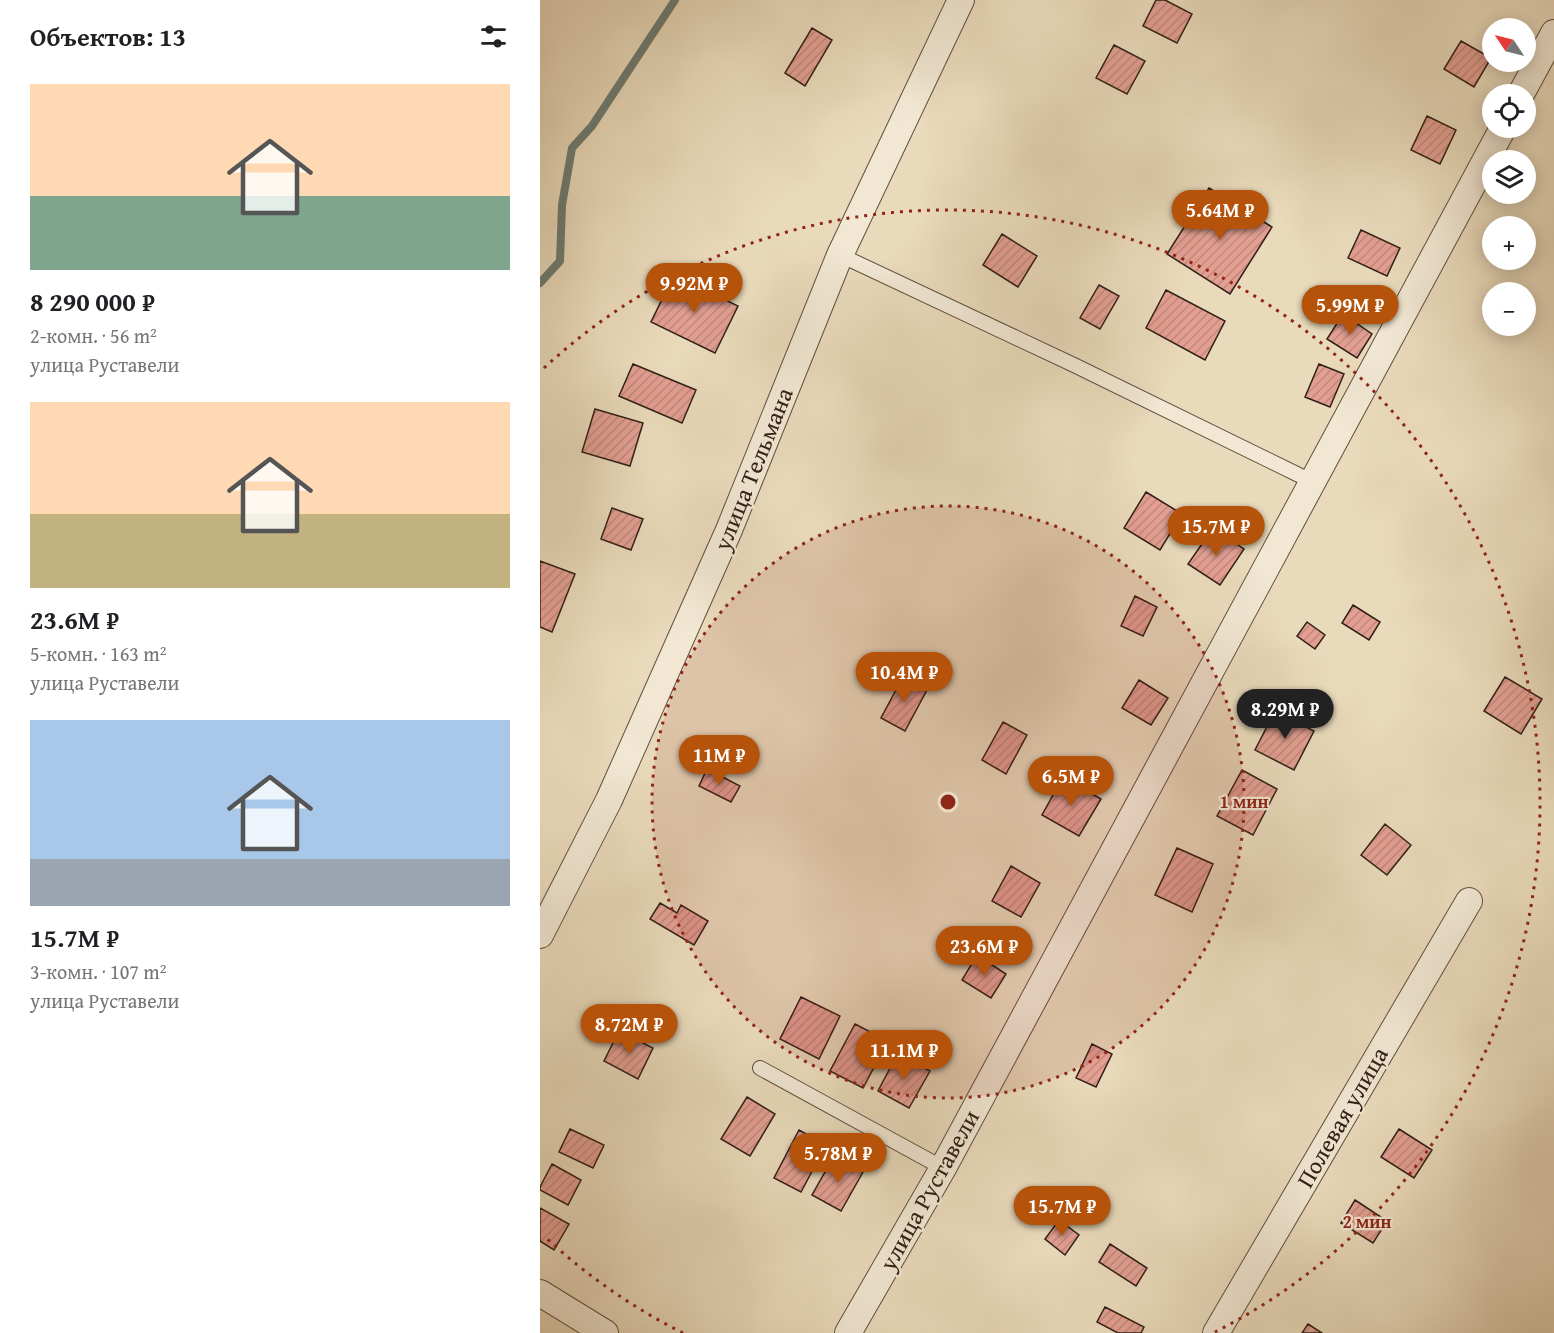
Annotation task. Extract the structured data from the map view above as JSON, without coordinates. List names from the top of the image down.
{
  "streets": {
    "street": ["улица Тельмана", "Полевая улица", "улица Руставели"]
  },
  "north": "top left",
  "page": {
    "heading": "Объектов: 13",
    "map_buttons": ["+", "−"],
    "list": [
      {
        "name": "8 290 000 ₽",
        "note": "2-комн. · 56 m² · улица Руставели"
      },
      {
        "name": "23.6M ₽",
        "note": "5-комн. · 163 m² · улица Руставели"
      },
      {
        "name": "15.7M ₽",
        "note": "3-комн. · 107 m² · улица Руставели"
      }
    ],
    "price": [
      "5.64M ₽",
      "9.92M ₽",
      "5.99M ₽",
      "15.7M ₽",
      "10.4M ₽",
      "8.29M ₽",
      "11M ₽",
      "6.5M ₽",
      "23.6M ₽",
      "8.72M ₽",
      "11.1M ₽",
      "5.78M ₽",
      "15.7M ₽"
    ]
  },
  "rings": ["1 мин", "2 мин"]
}
